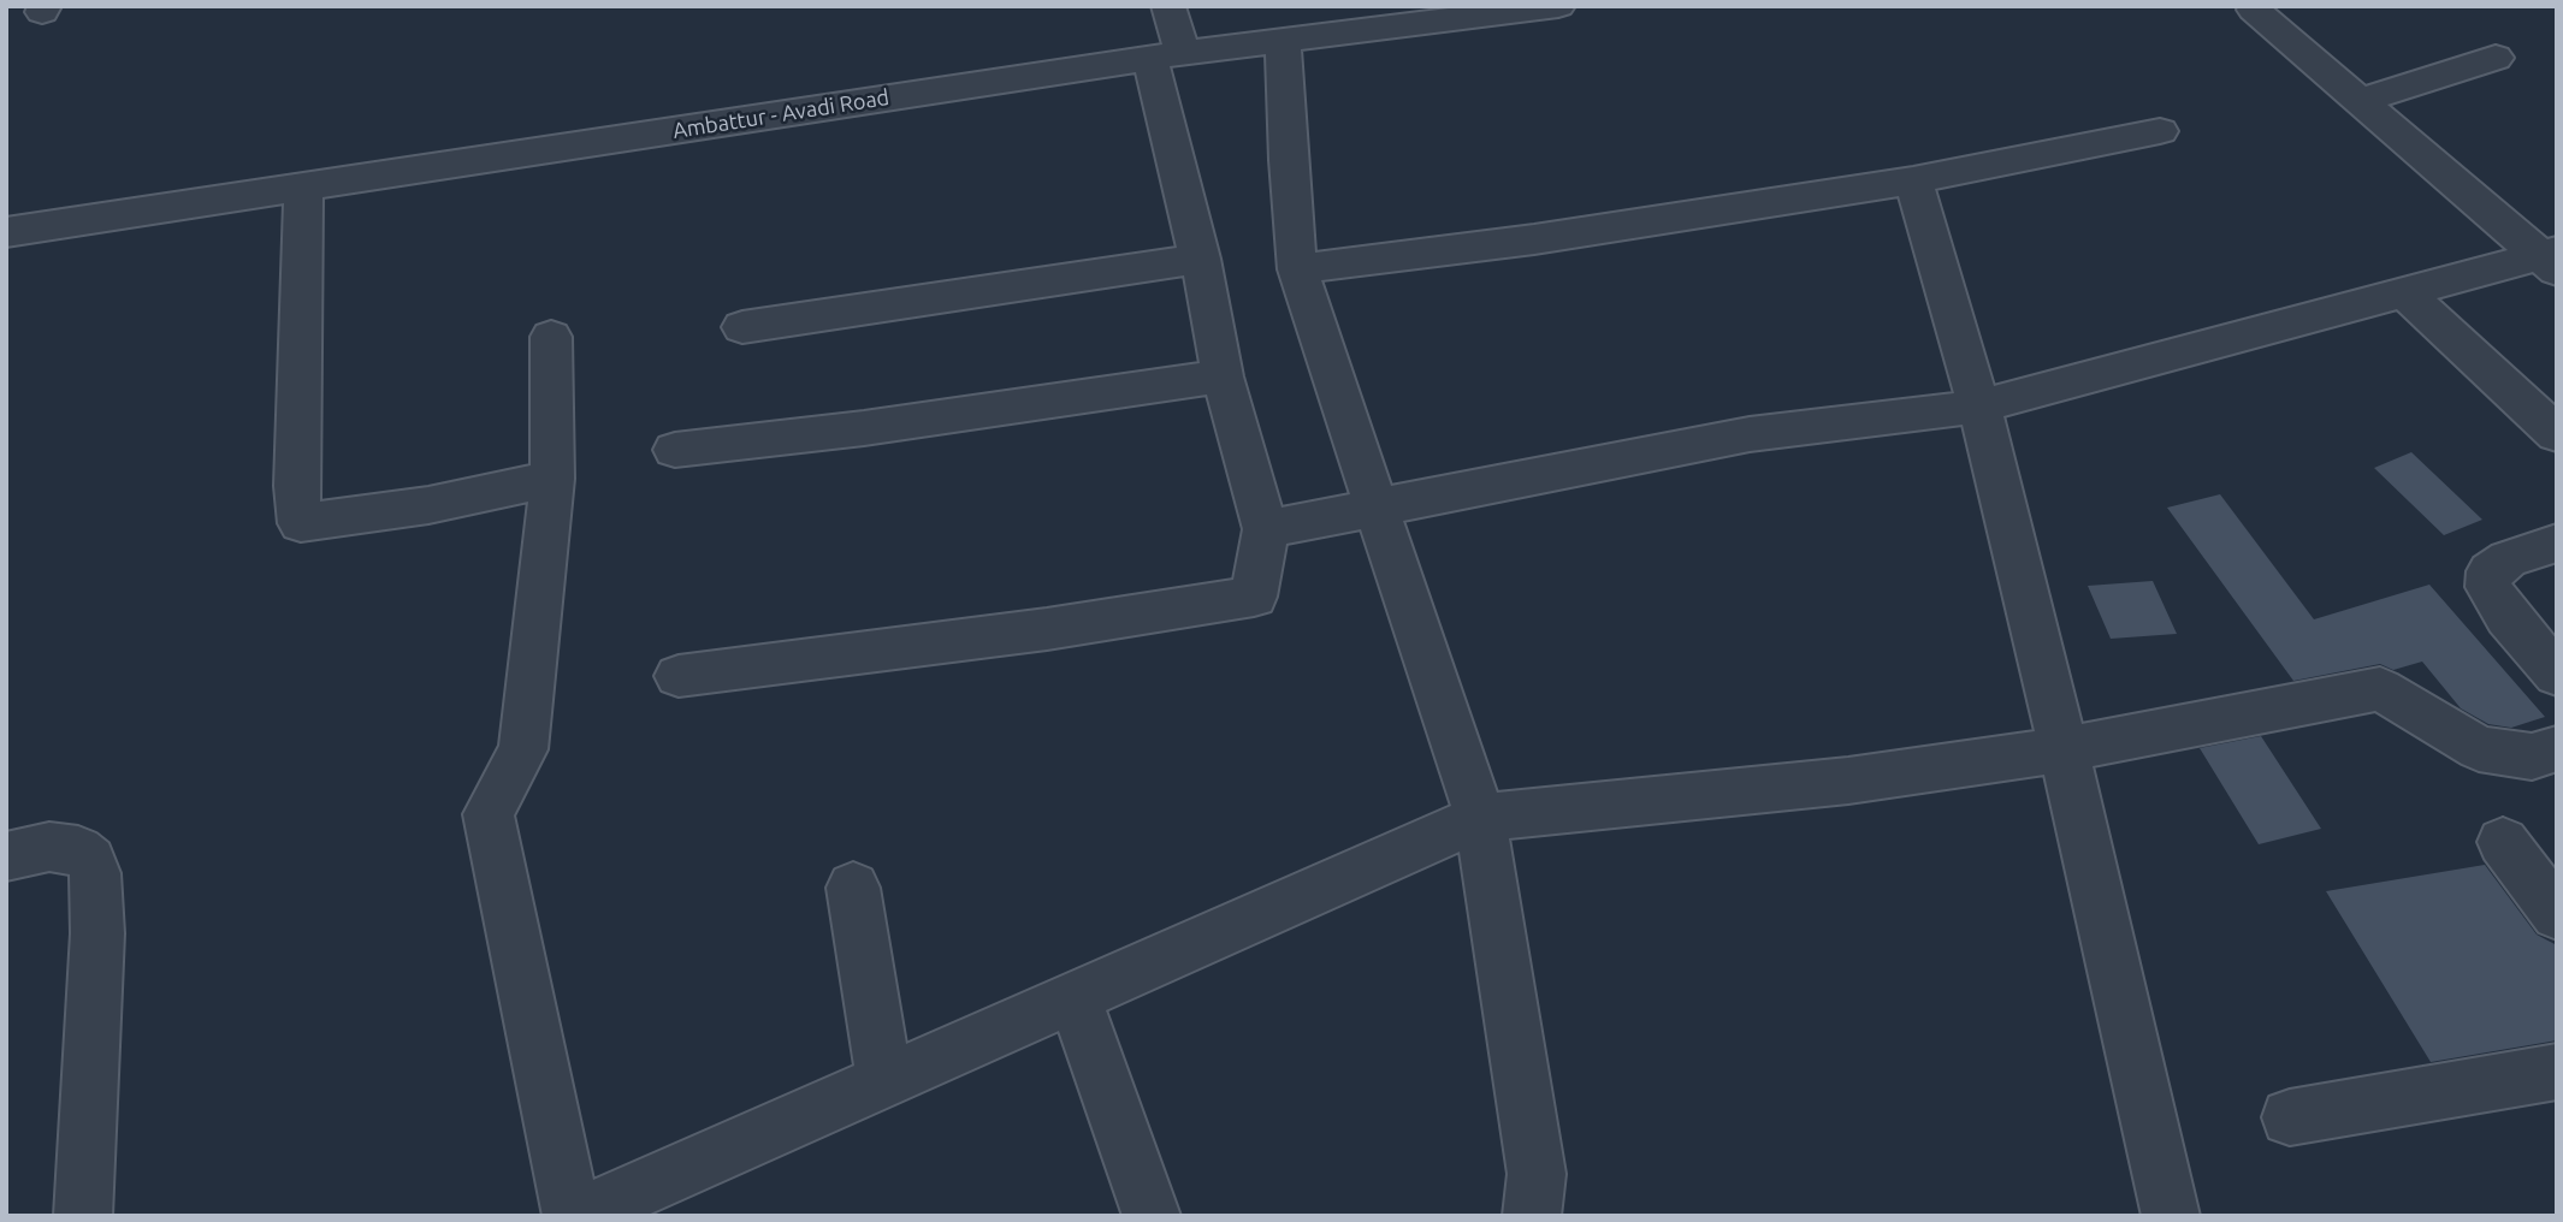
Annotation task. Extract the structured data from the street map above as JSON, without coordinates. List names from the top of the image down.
{
  "streets": {
    "street": ["Ambattur - Avadi Road"]
  }
}
